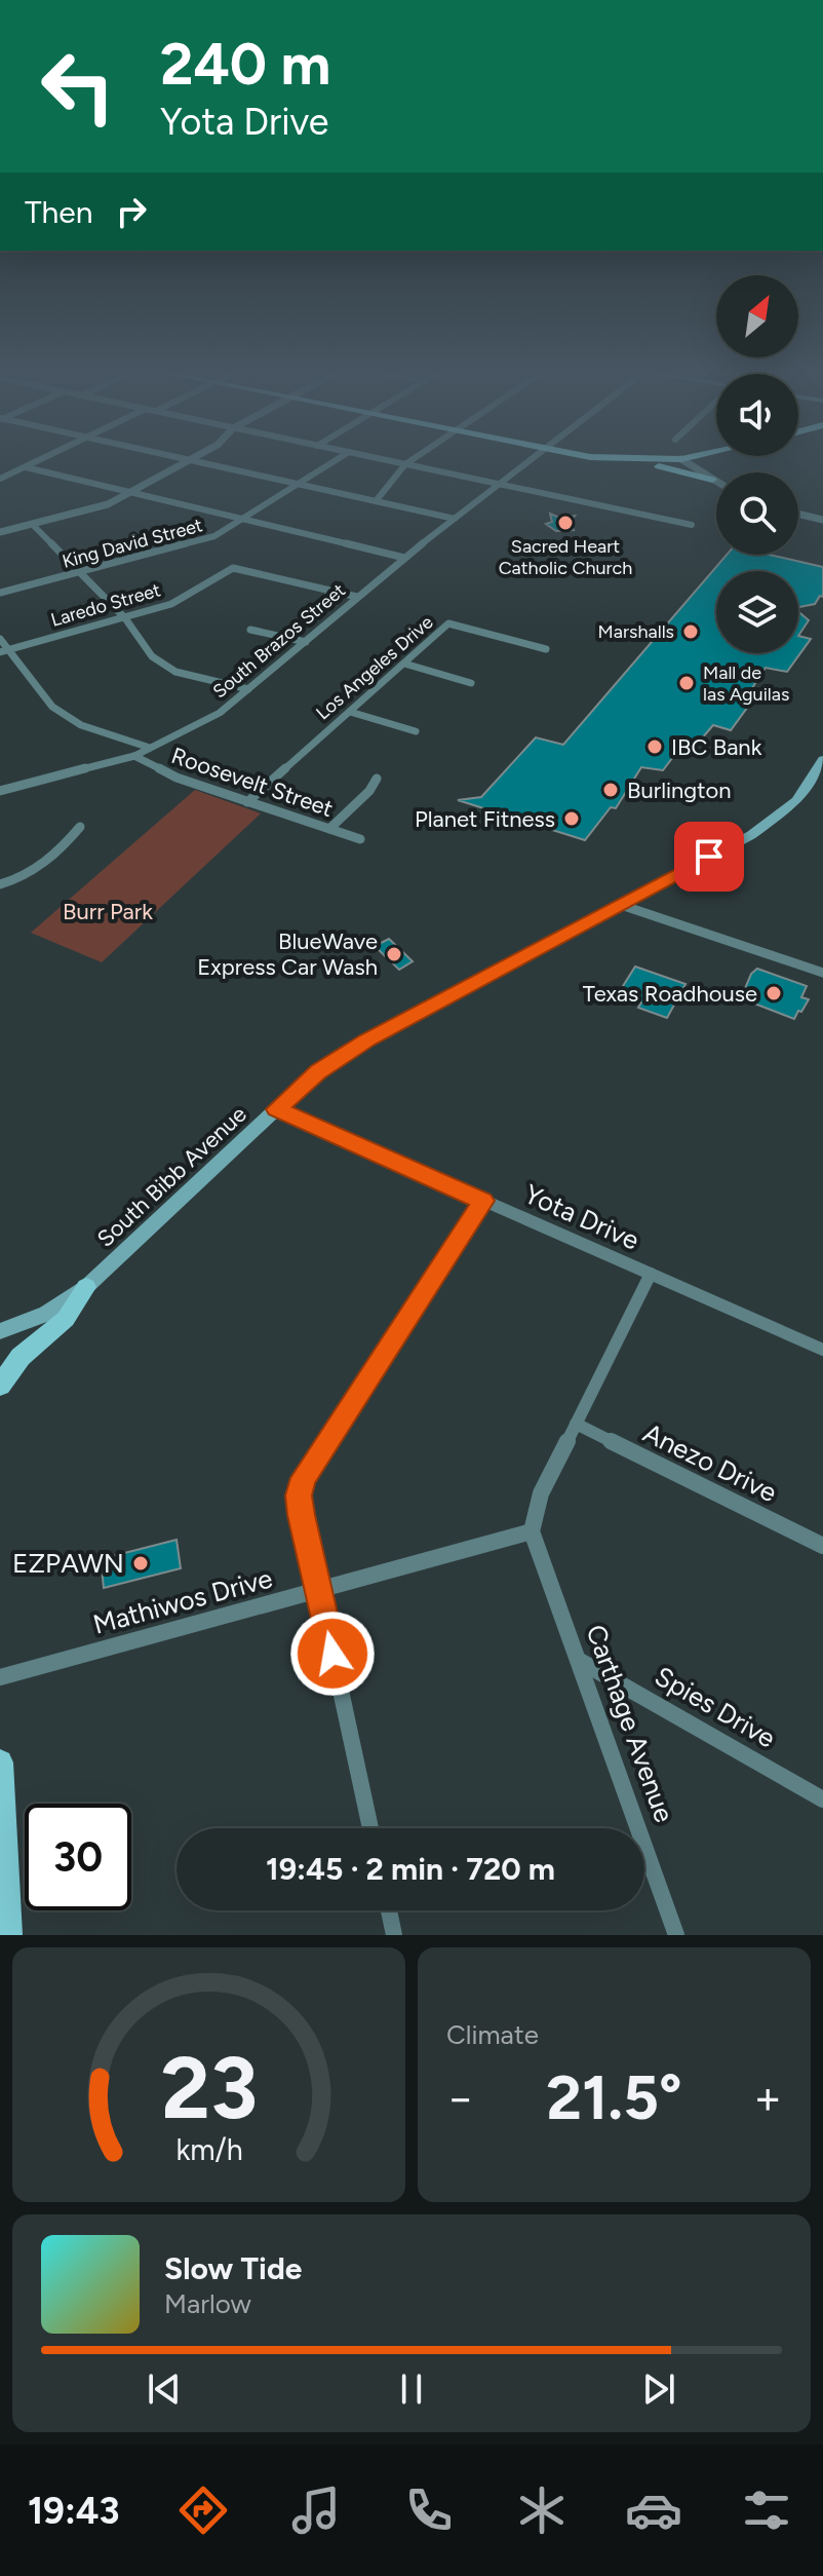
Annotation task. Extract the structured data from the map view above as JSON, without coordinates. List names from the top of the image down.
{
  "streets": {
    "main road": ["South Bibb Avenue"],
    "street": [
      "King David Street",
      "Laredo Street",
      "South Brazos Street",
      "Los Angeles Drive",
      "Roosevelt Street",
      "Yota Drive",
      "Anezo Drive",
      "Mathiwos Drive",
      "Spies Drive",
      "Carthage Avenue"
    ]
  },
  "crossings": [
    ["Laredo Street", "South Brazos Street"],
    ["Laredo Street", "Roosevelt Street"],
    ["South Brazos Street", "Roosevelt Street"],
    ["Los Angeles Drive", "Roosevelt Street"],
    ["South Bibb Avenue", "Yota Drive"],
    ["Mathiwos Drive", "Carthage Avenue"],
    ["Spies Drive", "Carthage Avenue"]
  ],
  "parks": ["Burr Park"],
  "places": [
    "Sacred Heart Catholic Church",
    "Marshalls",
    "Mall de las Aguilas",
    "IBC Bank",
    "Burlington",
    "Planet Fitness",
    "BlueWave Express Car Wash",
    "Texas Roadhouse",
    "EZPAWN"
  ],
  "north": "top right",
  "page": {
    "turn": ["240 m", "Yota Drive"],
    "then": "Then",
    "limit": "30",
    "trip": "19:45 · 2 min · 720 m",
    "tile": "Climate",
    "heat": ["−", "21.5°", "+"],
    "song": ["Slow Tide", "Marlow"],
    "tabs": "19:43",
    "gauge": ["23", "km/h"]
  }
}
